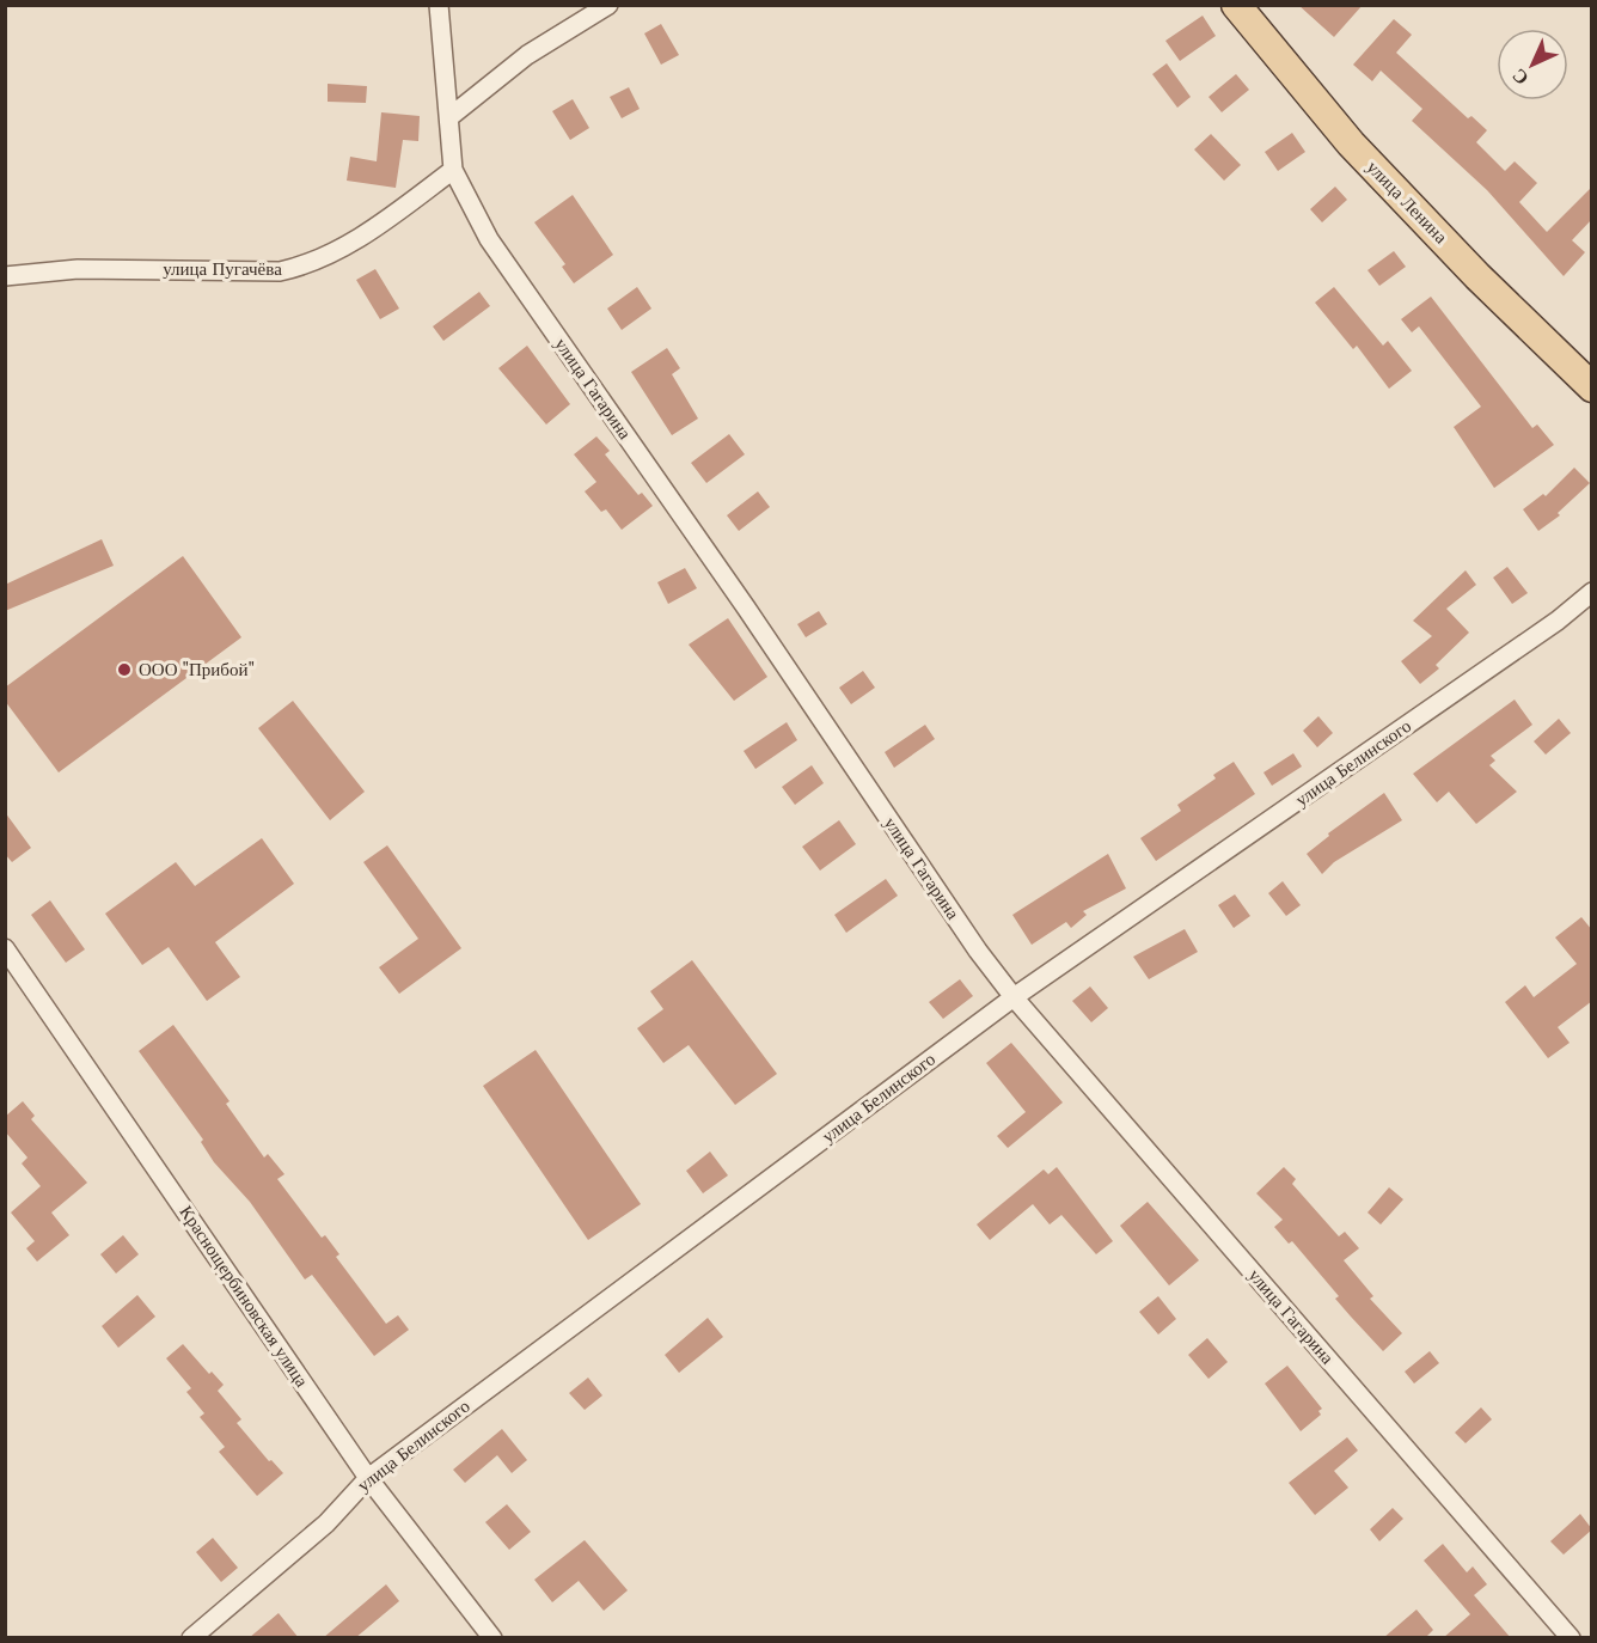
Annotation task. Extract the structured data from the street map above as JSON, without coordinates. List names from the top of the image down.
{
  "streets": {
    "main road": ["улица Ленина"],
    "street": [
      "улица Пугачёва",
      "улица Гагарина",
      "улица Белинского",
      "Краснощербиновская улица"
    ]
  },
  "crossings": [
    ["улица Пугачёва", "улица Гагарина"],
    ["улица Гагарина", "улица Белинского"],
    ["улица Белинского", "Краснощербиновская улица"]
  ],
  "places": ["ООО \"Прибой\""],
  "north": "bottom left"
}
